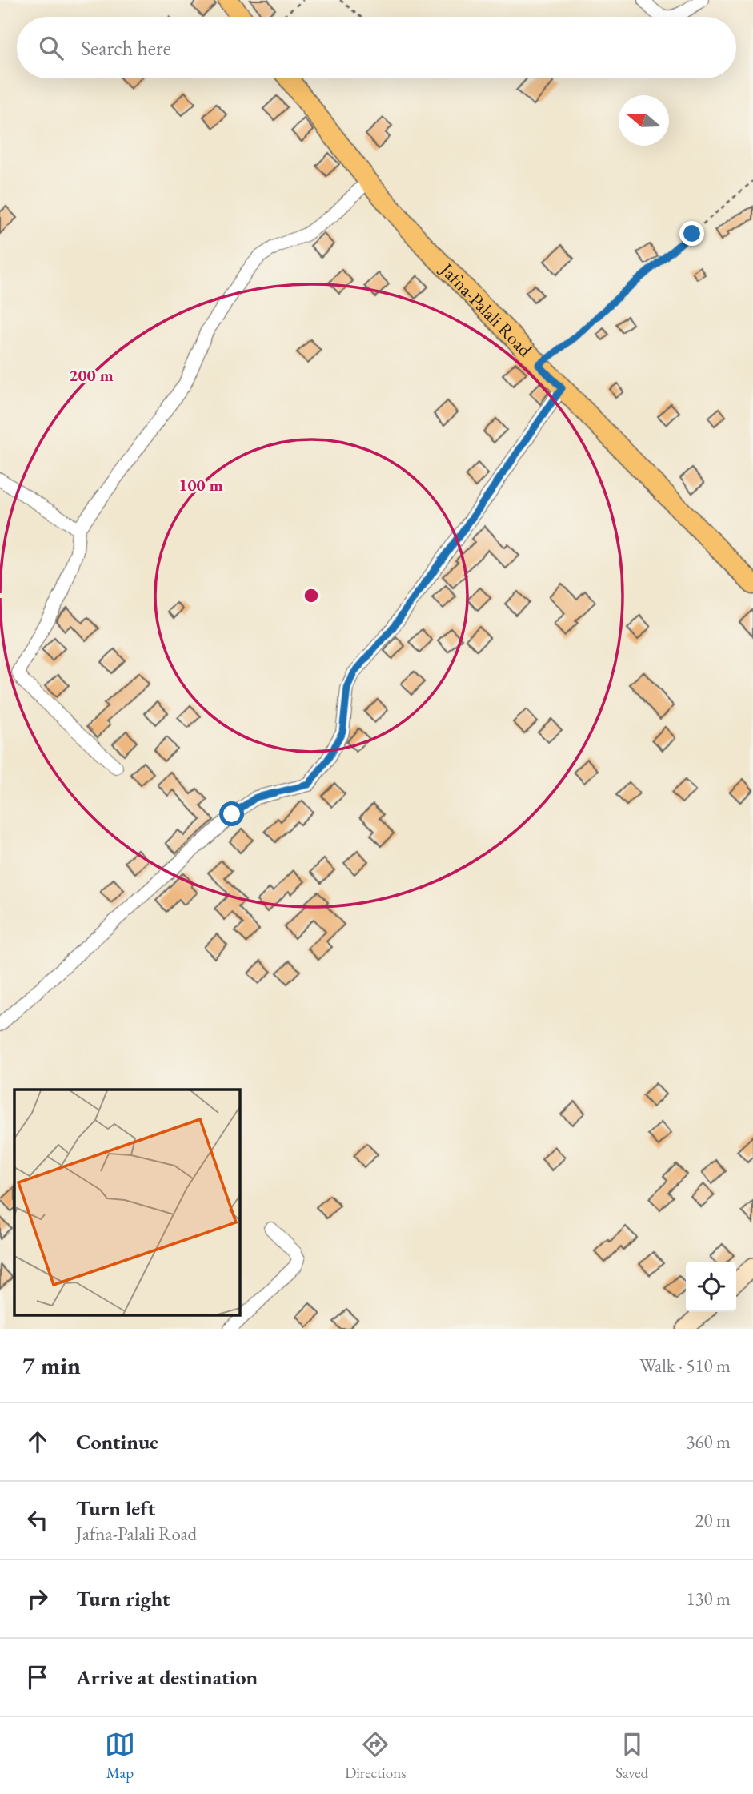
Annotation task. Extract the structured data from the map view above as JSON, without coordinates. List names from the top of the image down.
{
  "streets": {
    "main road": ["Jafna-Palali Road"]
  },
  "north": "left",
  "page": {
    "search": "Search here",
    "heading": ["7 min", "Walk · 510 m"],
    "list": [
      ["Continue", "360 m"],
      ["Turn left", "Jafna-Palali Road", "20 m"],
      ["Turn right", "130 m"],
      "Arrive at destination"
    ],
    "nav": ["Map", "Directions", "Saved"]
  },
  "rings": ["200 m", "100 m"]
}
